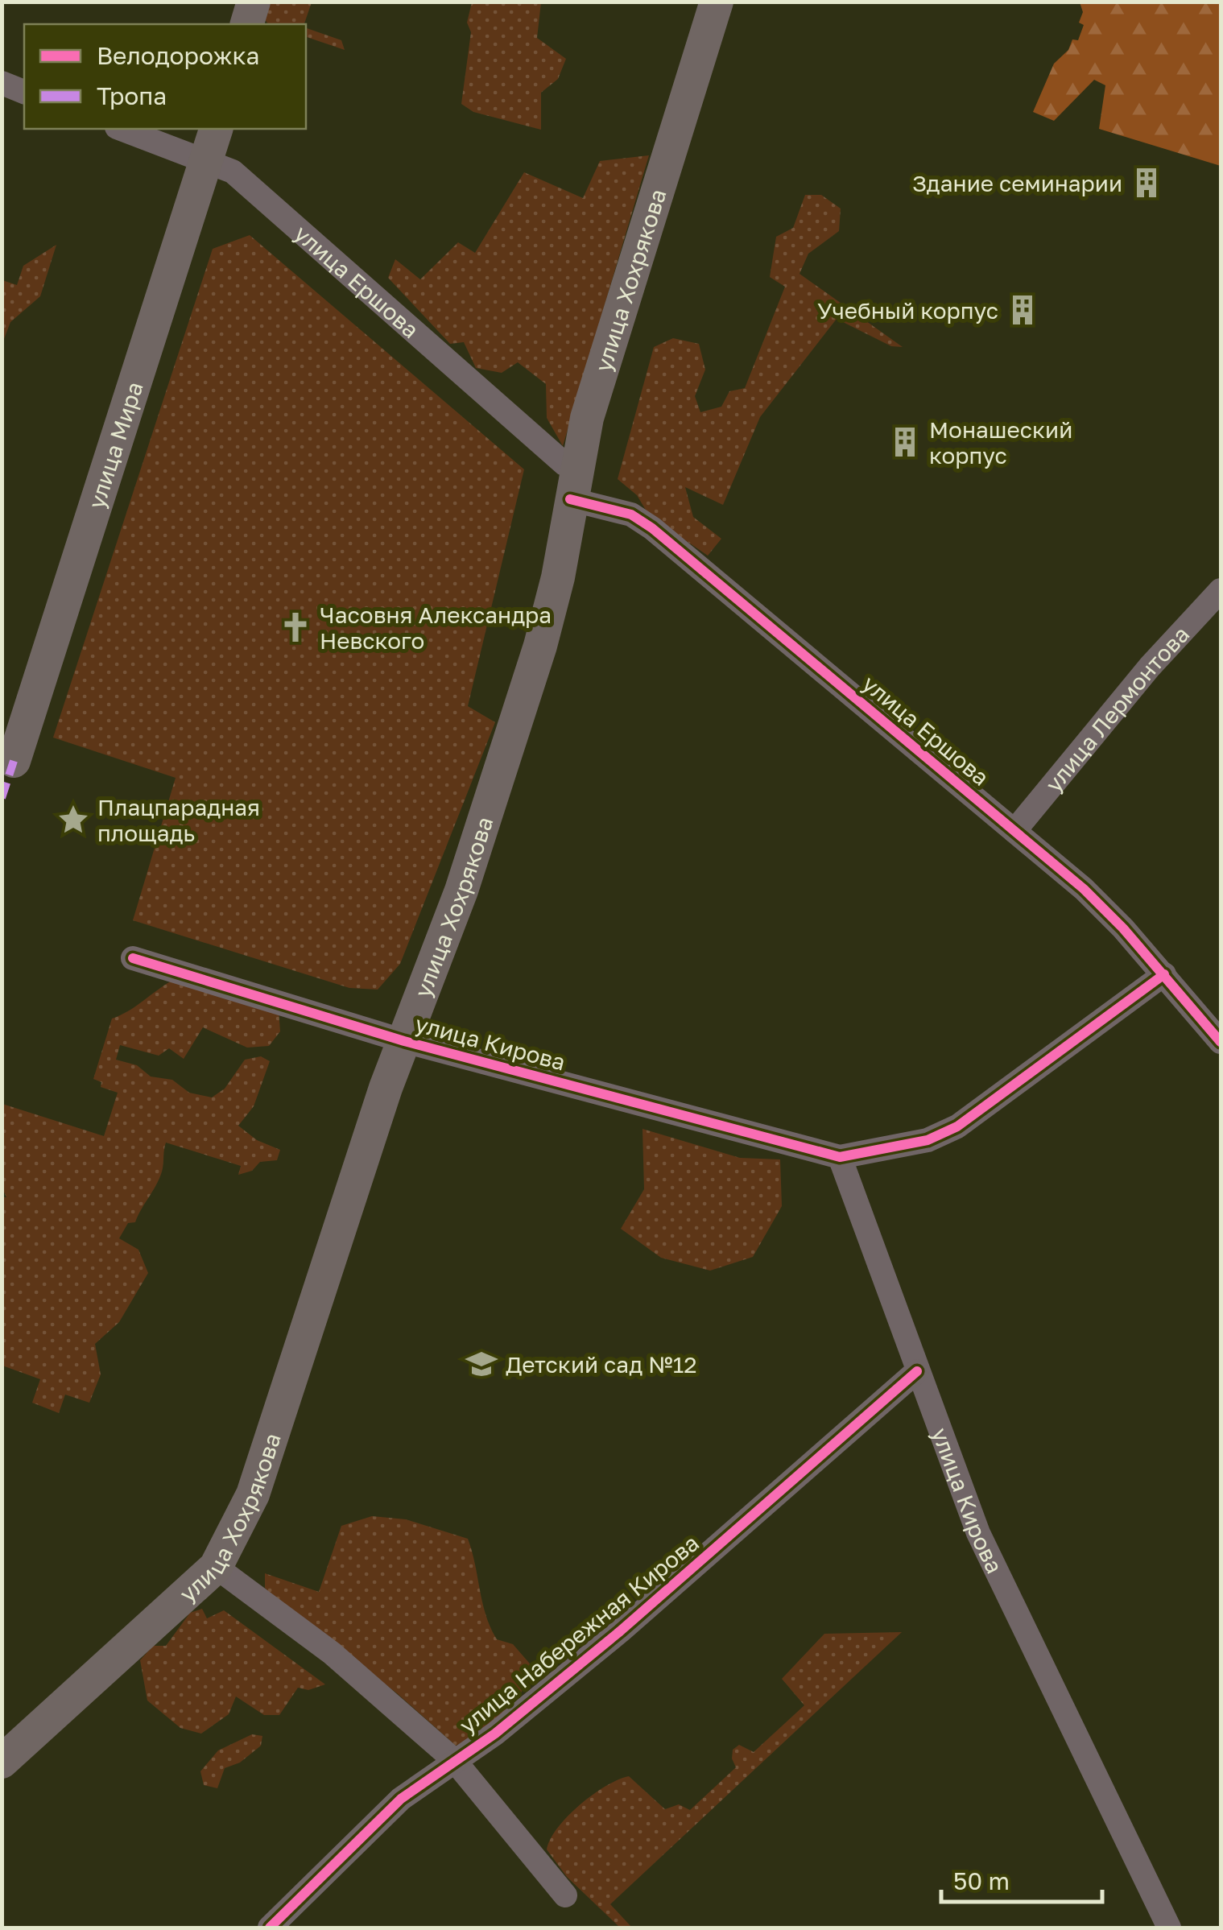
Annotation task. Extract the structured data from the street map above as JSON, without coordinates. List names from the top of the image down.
{
  "streets": {
    "main road": ["улица Хохрякова", "улица Мира"],
    "street": [
      "улица Ершова",
      "улица Лермонтова",
      "улица Кирова",
      "улица Набережная Кирова"
    ]
  },
  "crossings": [
    ["улица Ершова", "улица Хохрякова"],
    ["улица Ершова", "улица Мира"],
    ["улица Ершова", "улица Лермонтова"],
    ["улица Хохрякова", "улица Кирова"],
    ["улица Кирова", "улица Набережная Кирова"]
  ],
  "places": {
    "building": ["Здание семинарии", "Учебный корпус", "Монашеский корпус"],
    "church": ["Часовня Александра Невского"],
    "place": ["Плацпарадная площадь"],
    "school or university": ["Детский сад №12"]
  },
  "legend": ["Велодорожка", "Тропа"],
  "scale_bar": "50 m"
}
